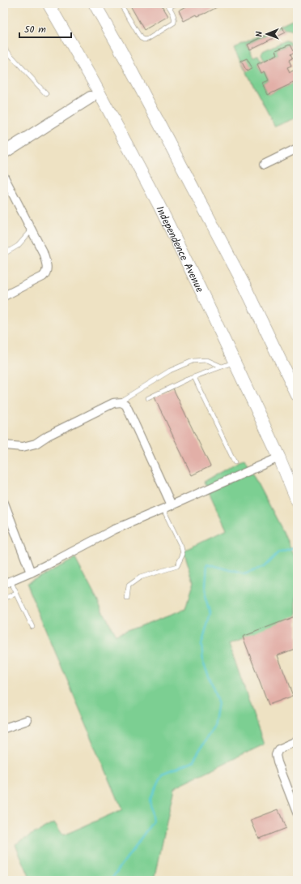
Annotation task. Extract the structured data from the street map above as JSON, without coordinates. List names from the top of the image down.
{
  "streets": {
    "main road": ["Independence Avenue"]
  },
  "scale_bar": "50 m",
  "north": "left"
}
